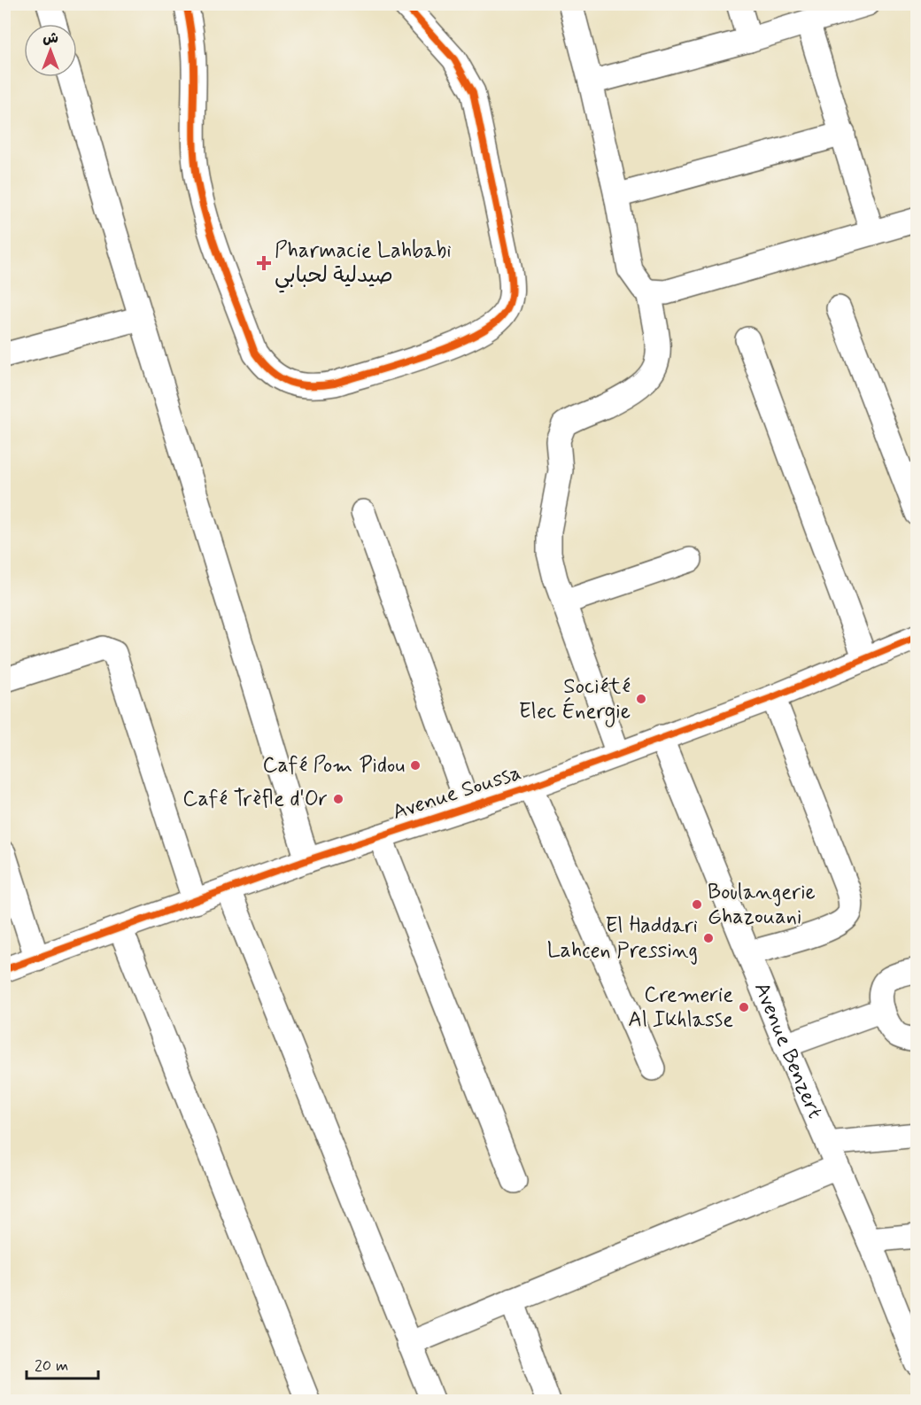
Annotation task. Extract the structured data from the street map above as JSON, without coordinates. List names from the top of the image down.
{
  "streets": {
    "street": ["Avenue Soussa", "Avenue Benzert"]
  },
  "crossings": [
    ["Avenue Soussa", "Avenue Benzert"]
  ],
  "places": {
    "health": ["Pharmacie Lahbabi صيدلية لحبابي"],
    "other": [
      "Société Elec Énergie",
      "Café Pom Pidou",
      "Café Trèfle d'Or",
      "Boulangerie Ghazouani",
      "El Haddari Lahcen Pressing",
      "Cremerie Al Ikhlasse"
    ]
  },
  "scale_bar": "20 m",
  "north": "top"
}
